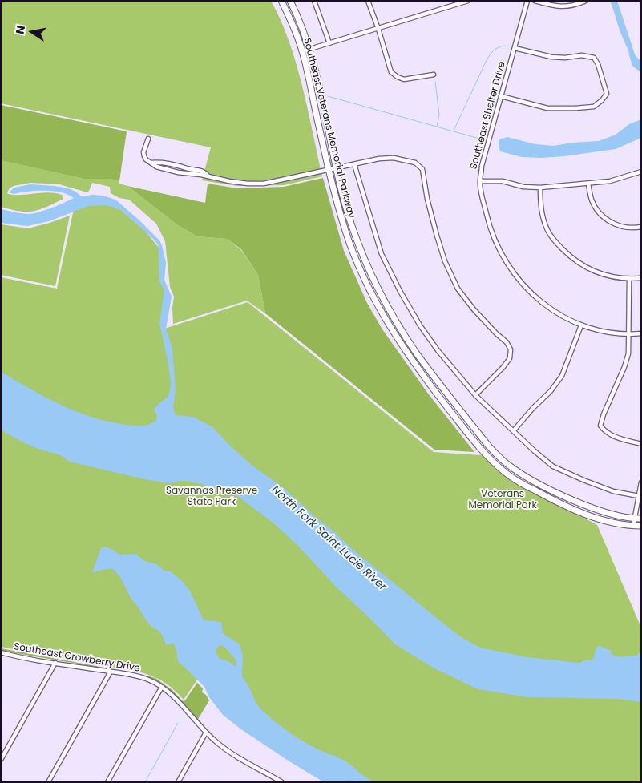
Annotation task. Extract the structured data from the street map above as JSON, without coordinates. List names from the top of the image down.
{
  "streets": {
    "main road": ["Southeast Veterans Memorial Parkway"],
    "street": ["Southeast Shelter Drive", "Southeast Crowberry Drive"]
  },
  "water": ["North Fork Saint Lucie River"],
  "parks": ["Savannas Preserve State Park", "Veterans Memorial Park"],
  "north": "left"
}
